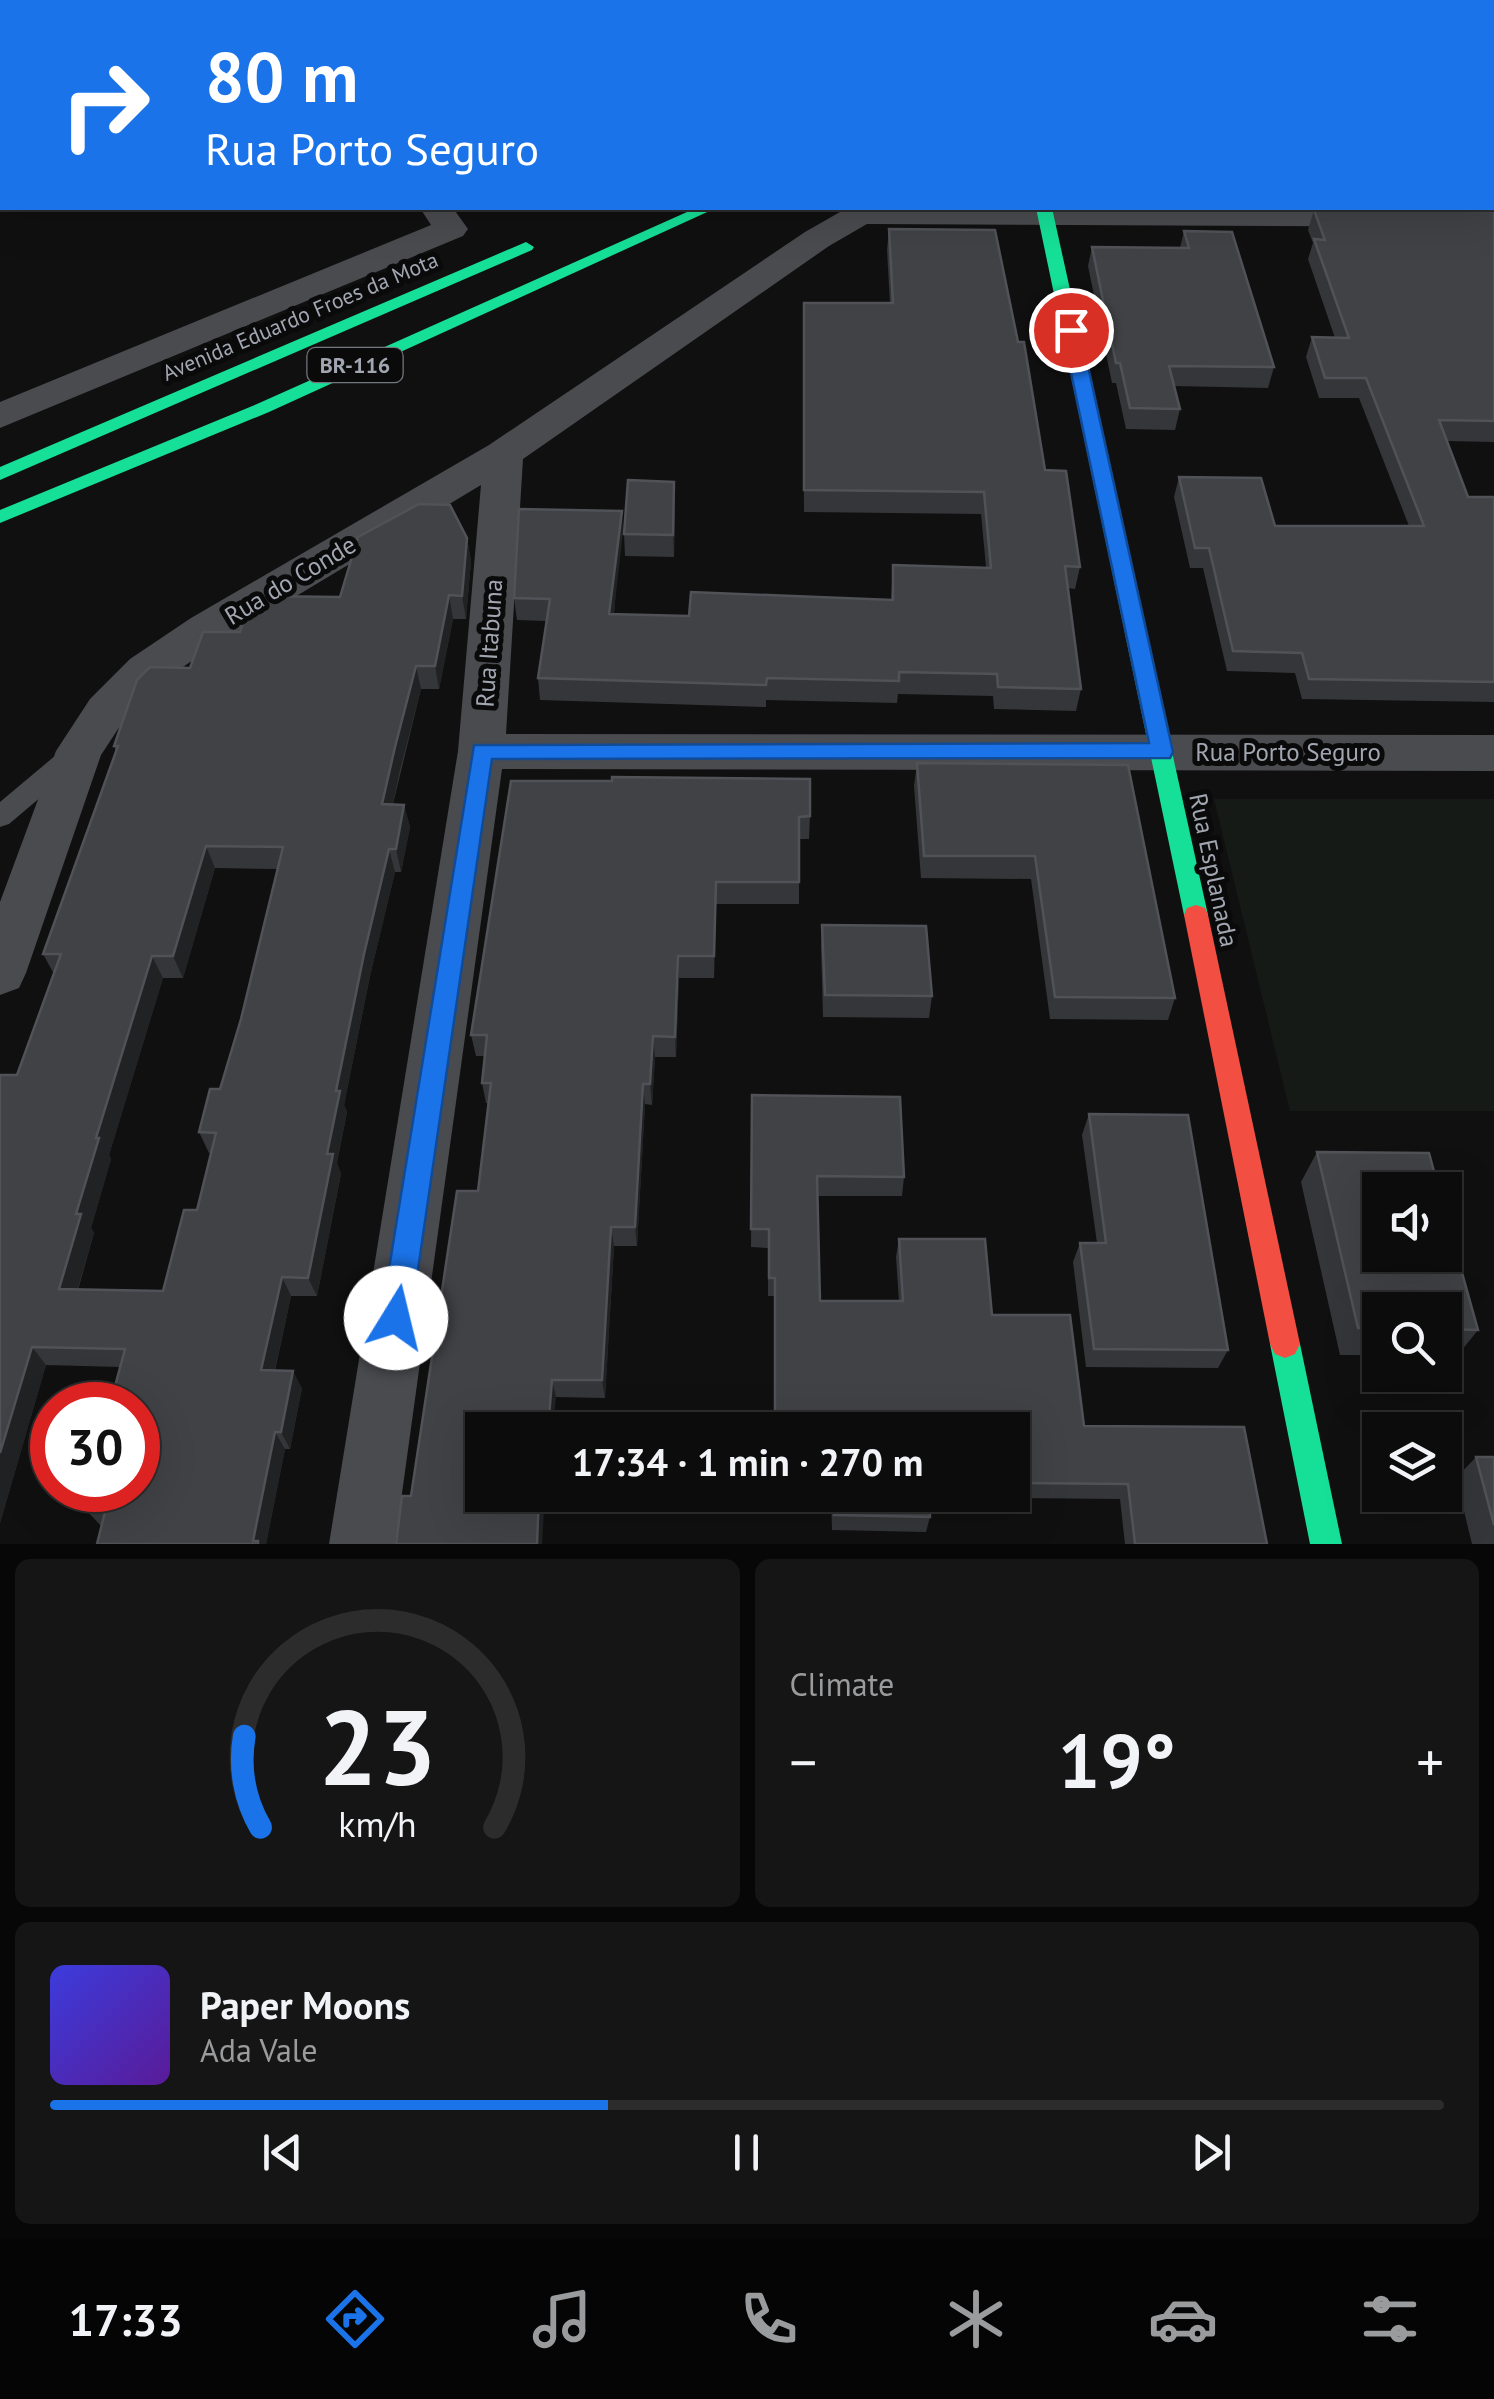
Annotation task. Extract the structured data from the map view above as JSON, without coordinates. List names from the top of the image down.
{
  "streets": {
    "main road": ["Avenida Eduardo Froes da Mota", "BR-116", "Rua Esplanada"],
    "street": ["Rua do Conde", "Rua Itabuna", "Rua Porto Seguro"]
  },
  "crossings": [
    ["Rua do Conde", "Rua Itabuna"],
    ["Rua Itabuna", "Rua Porto Seguro"],
    ["Rua Porto Seguro", "Rua Esplanada"]
  ],
  "page": {
    "turn": ["80 m", "Rua Porto Seguro"],
    "limit": "30",
    "trip": "17:34 · 1 min · 270 m",
    "tile": "Climate",
    "heat": ["−", "19°", "+"],
    "song": ["Paper Moons", "Ada Vale"],
    "tabs": "17:33",
    "gauge": ["23", "km/h"]
  }
}
